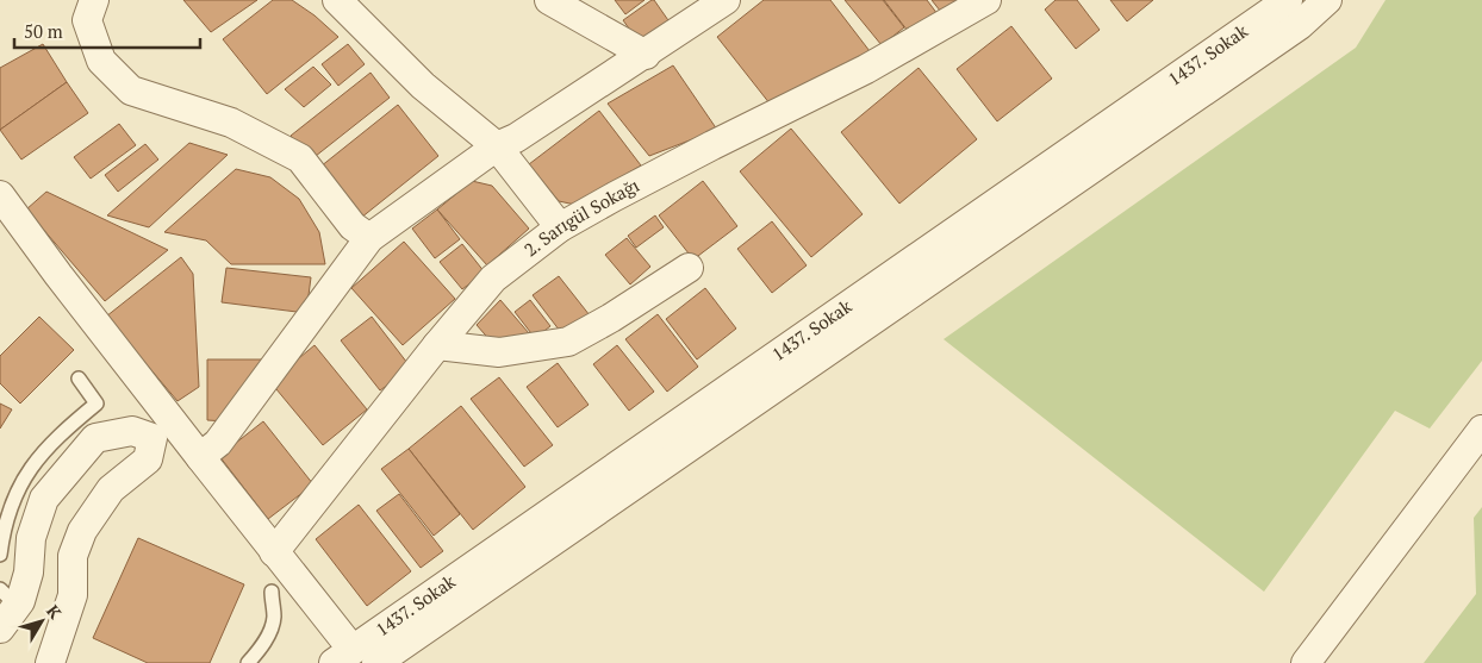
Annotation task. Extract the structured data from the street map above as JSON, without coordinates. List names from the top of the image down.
{
  "streets": {
    "street": ["1437. Sokak", "2. Sarıgül Sokağı"]
  },
  "scale_bar": "50 m",
  "north": "top right"
}
